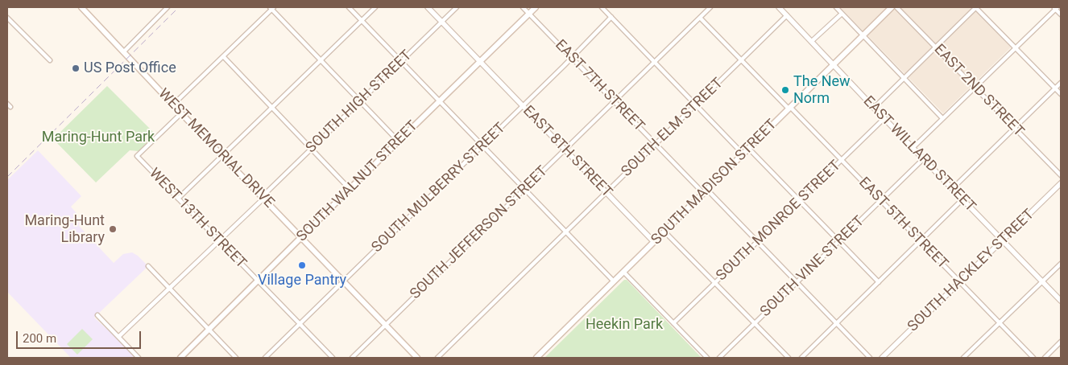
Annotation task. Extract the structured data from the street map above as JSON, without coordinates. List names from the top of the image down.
{
  "streets": {
    "main road": ["WEST MEMORIAL DRIVE", "SOUTH WALNUT STREET", "SOUTH MADISON STREET"],
    "street": [
      "EAST 7TH STREET",
      "EAST 2ND STREET",
      "SOUTH HIGH STREET",
      "SOUTH ELM STREET",
      "EAST 8TH STREET",
      "EAST WILLARD STREET",
      "SOUTH MULBERRY STREET",
      "WEST 13TH STREET",
      "SOUTH MONROE STREET",
      "EAST 5TH STREET",
      "SOUTH JEFFERSON STREET",
      "SOUTH VINE STREET",
      "SOUTH HACKLEY STREET"
    ]
  },
  "crossings": [
    ["EAST 7TH STREET", "SOUTH ELM STREET"],
    ["EAST 7TH STREET", "SOUTH WALNUT STREET"],
    ["EAST 7TH STREET", "SOUTH MADISON STREET"],
    ["EAST 7TH STREET", "SOUTH MULBERRY STREET"],
    ["EAST 7TH STREET", "SOUTH MONROE STREET"],
    ["EAST 7TH STREET", "SOUTH JEFFERSON STREET"],
    ["EAST 7TH STREET", "SOUTH VINE STREET"],
    ["SOUTH HIGH STREET", "WEST MEMORIAL DRIVE"],
    ["SOUTH HIGH STREET", "EAST 8TH STREET"],
    ["SOUTH HIGH STREET", "WEST 13TH STREET"],
    ["SOUTH ELM STREET", "EAST 8TH STREET"],
    ["SOUTH ELM STREET", "EAST WILLARD STREET"],
    ["SOUTH ELM STREET", "EAST 5TH STREET"],
    ["WEST MEMORIAL DRIVE", "SOUTH WALNUT STREET"],
    ["WEST MEMORIAL DRIVE", "SOUTH MULBERRY STREET"],
    ["WEST MEMORIAL DRIVE", "WEST 13TH STREET"],
    ["WEST MEMORIAL DRIVE", "SOUTH JEFFERSON STREET"],
    ["EAST 8TH STREET", "SOUTH WALNUT STREET"],
    ["EAST 8TH STREET", "SOUTH MADISON STREET"],
    ["EAST 8TH STREET", "SOUTH MULBERRY STREET"],
    ["EAST 8TH STREET", "SOUTH JEFFERSON STREET"],
    ["EAST WILLARD STREET", "SOUTH MADISON STREET"],
    ["EAST WILLARD STREET", "SOUTH MONROE STREET"],
    ["EAST WILLARD STREET", "SOUTH VINE STREET"],
    ["EAST WILLARD STREET", "SOUTH HACKLEY STREET"],
    ["SOUTH WALNUT STREET", "WEST 13TH STREET"],
    ["SOUTH MADISON STREET", "EAST 5TH STREET"],
    ["SOUTH MULBERRY STREET", "WEST 13TH STREET"],
    ["SOUTH MONROE STREET", "EAST 5TH STREET"],
    ["EAST 5TH STREET", "SOUTH JEFFERSON STREET"],
    ["EAST 5TH STREET", "SOUTH VINE STREET"],
    ["EAST 5TH STREET", "SOUTH HACKLEY STREET"]
  ],
  "parks": ["Maring-Hunt Park", "Heekin Park"],
  "places": [
    "US Post Office",
    "The New Norm",
    "Maring-Hunt Library",
    "Village Pantry"
  ],
  "scale_bar": "200 m"
}
